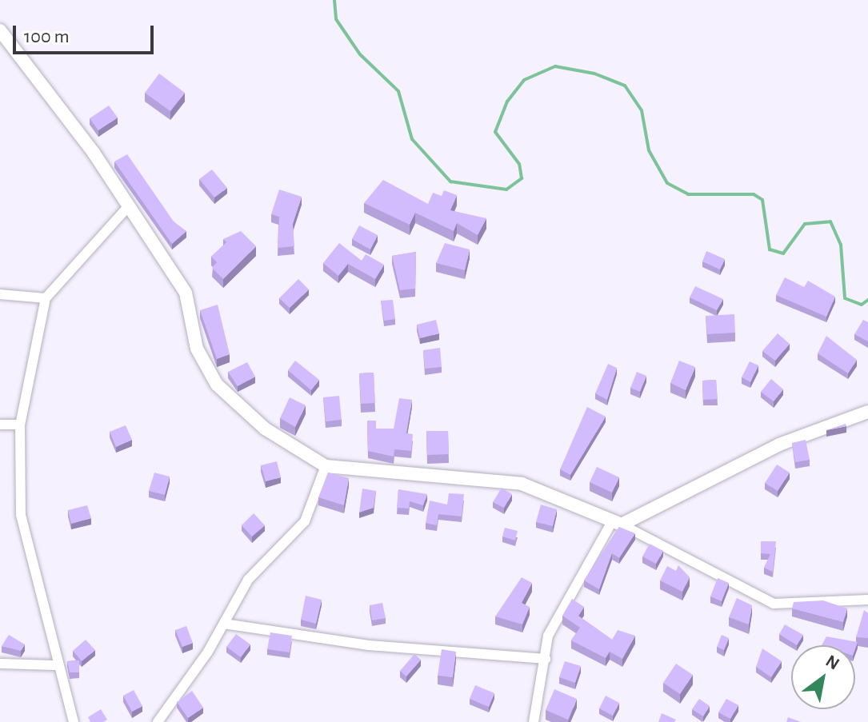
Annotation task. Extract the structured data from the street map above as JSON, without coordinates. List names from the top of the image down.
{
  "scale_bar": "100 m",
  "north": "top right"
}
